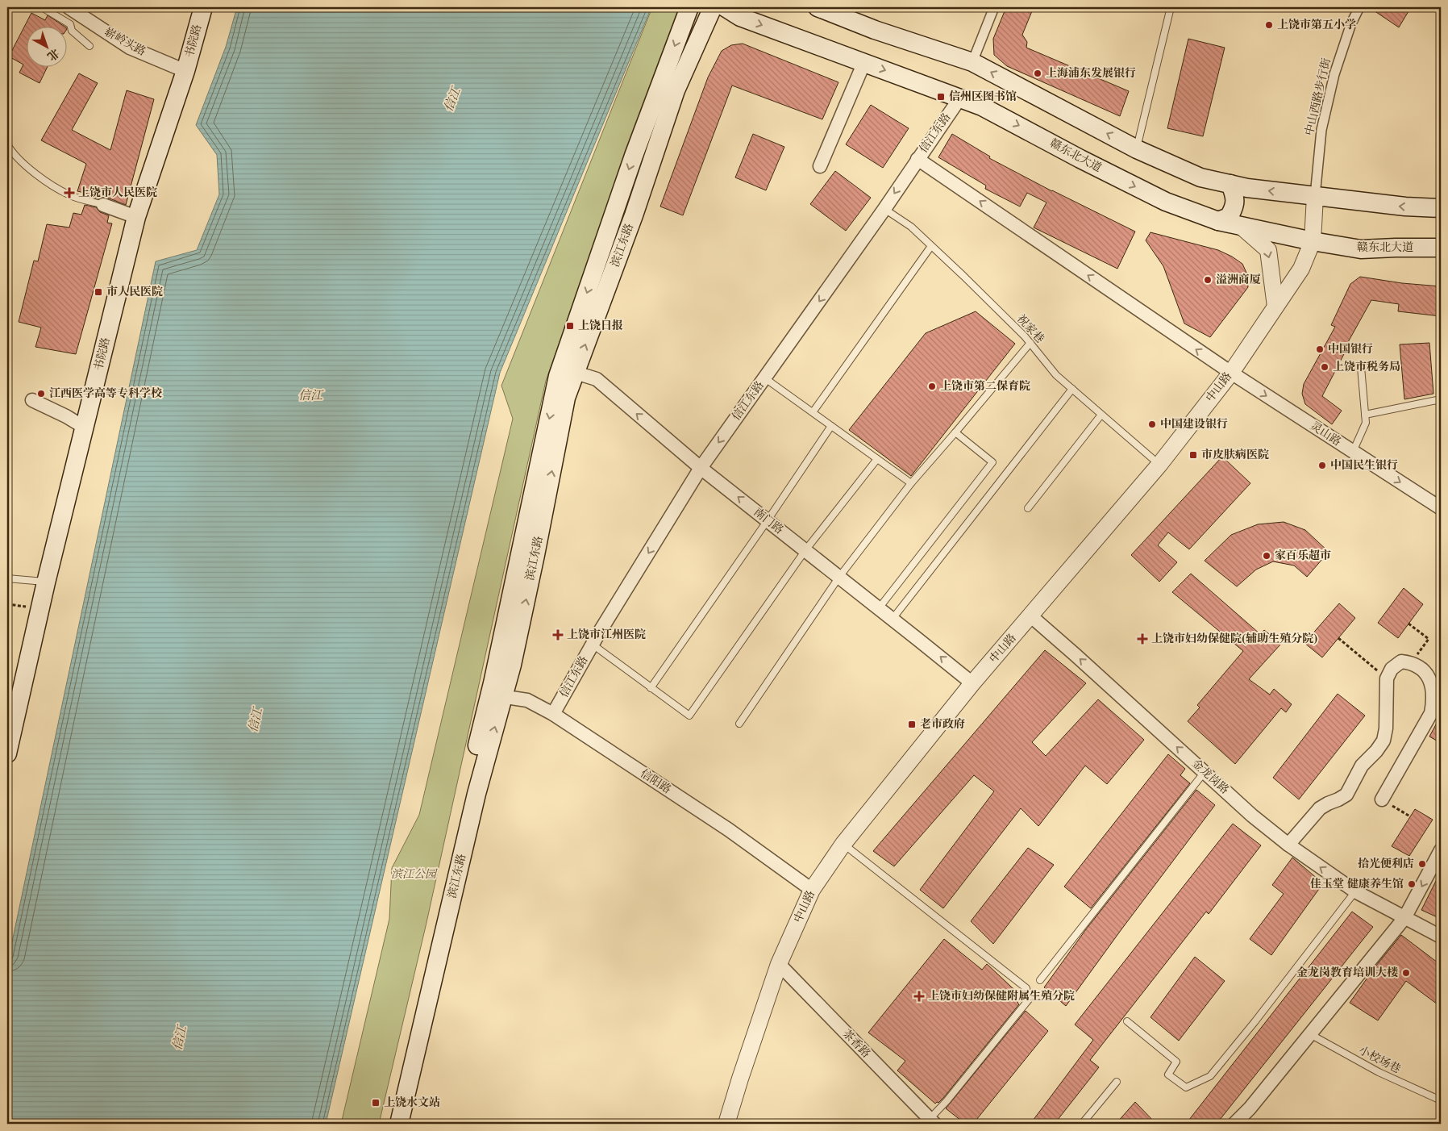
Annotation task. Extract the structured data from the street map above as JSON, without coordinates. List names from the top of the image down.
{
  "streets": {
    "main road": ["书院路", "赣东北大道", "滨江东路"],
    "street": [
      "崭岭头路",
      "中山西路步行街",
      "信江东路",
      "中山路",
      "灵山路",
      "南门路",
      "金龙岗路",
      "信阳路",
      "茶香路"
    ],
    "lane": ["祝家巷", "小校场巷"]
  },
  "crossings": [
    ["书院路", "崭岭头路"],
    ["中山西路步行街", "中山路"],
    ["信江东路", "赣东北大道"],
    ["信江东路", "祝家巷"],
    ["信江东路", "灵山路"],
    ["信江东路", "南门路"],
    ["信江东路", "信阳路"],
    ["赣东北大道", "中山路"],
    ["滨江东路", "南门路"],
    ["滨江东路", "信阳路"],
    ["祝家巷", "中山路"],
    ["中山路", "灵山路"],
    ["中山路", "南门路"],
    ["中山路", "金龙岗路"],
    ["中山路", "信阳路"],
    ["中山路", "茶香路"]
  ],
  "one_way": ["信江东路", "南门路", "金龙岗路"],
  "water": ["信江"],
  "parks": ["滨江公园"],
  "places": {
    "other": [
      "上饶市第五小学",
      "上海浦东发展银行",
      "溢洲商厦",
      "中国银行",
      "上饶市税务局",
      "上饶市第二保育院",
      "江西医学高等专科学校",
      "中国建设银行",
      "中国民生银行",
      "家百乐超市",
      "拾光便利店",
      "佳玉堂 健康养生馆",
      "金龙岗教育培训大楼"
    ],
    "transit": [
      "信州区图书馆",
      "市人民医院",
      "上饶日报",
      "市皮肤病医院",
      "老市政府",
      "上饶水文站"
    ],
    "health": [
      "上饶市人民医院",
      "上饶市江州医院",
      "上饶市妇幼保健院(辅助生殖分院)",
      "上饶市妇幼保健附属生殖分院"
    ]
  },
  "north": "bottom right"
}
